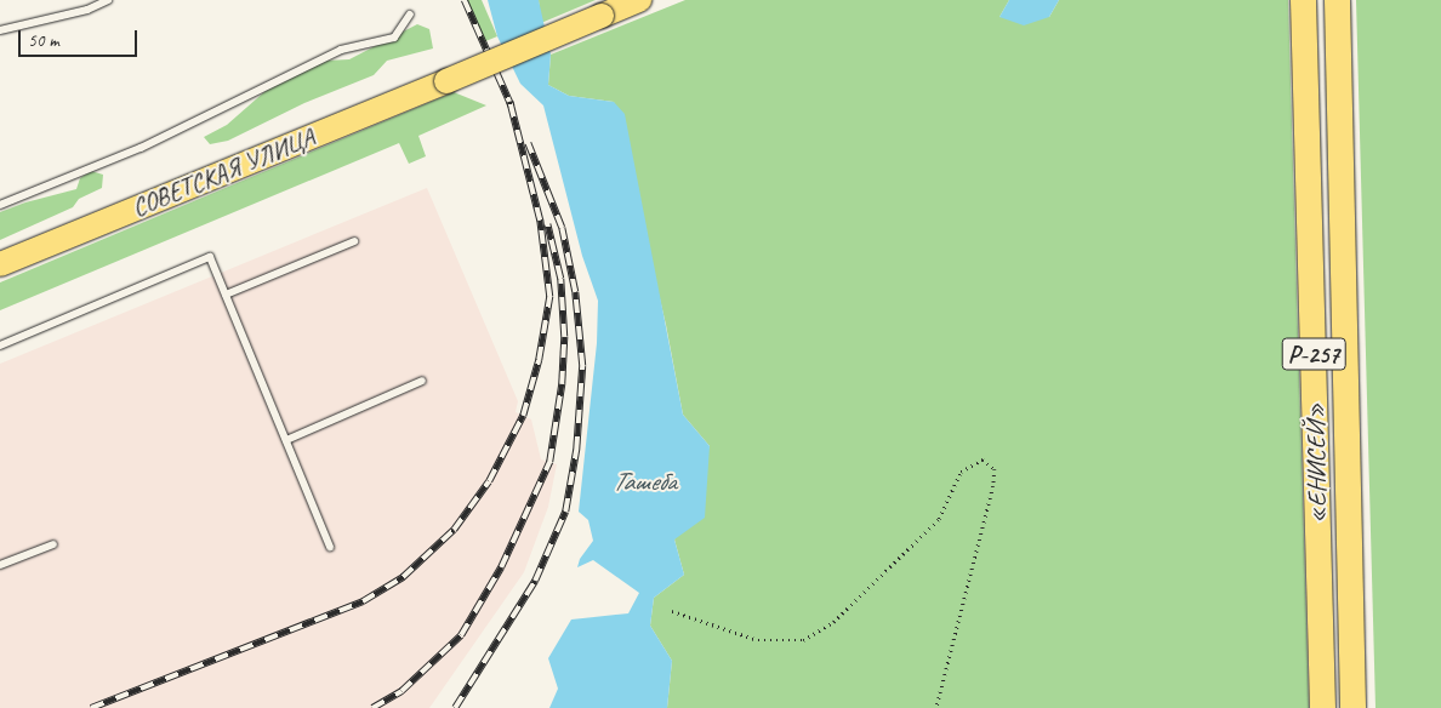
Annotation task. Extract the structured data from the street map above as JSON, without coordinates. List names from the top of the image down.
{
  "streets": {
    "highway": ["Р-257", "«ЕНИСЕЙ»"],
    "main road": ["СОВЕТСКАЯ УЛИЦА"]
  },
  "water": ["Ташеба"],
  "scale_bar": "50 m"
}
